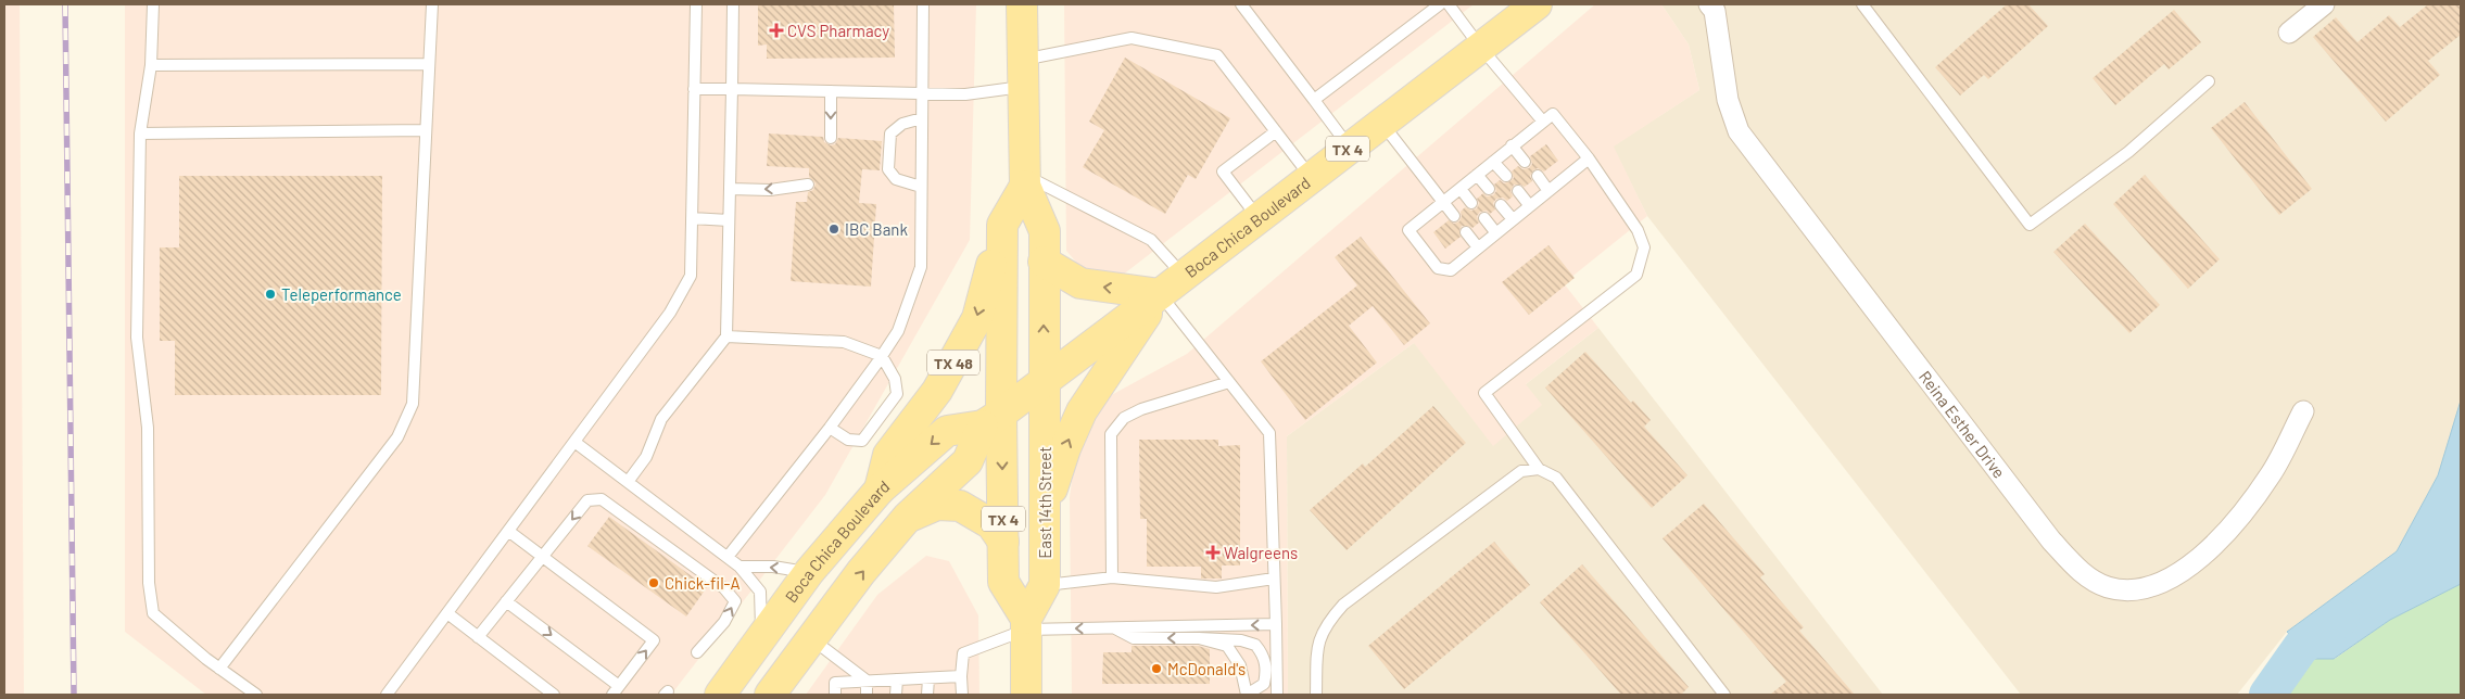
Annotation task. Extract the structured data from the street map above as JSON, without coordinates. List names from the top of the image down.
{
  "streets": {
    "main road": [
      "TX 4",
      "Boca Chica Boulevard",
      "TX 48",
      "East 14th Street"
    ],
    "street": ["Reina Esther Drive"]
  },
  "crossings": [
    ["TX 4", "Boca Chica Boulevard"],
    ["TX 4", "East 14th Street"],
    ["Boca Chica Boulevard", "TX 48"],
    ["Boca Chica Boulevard", "East 14th Street"],
    ["TX 48", "East 14th Street"]
  ],
  "places": {
    "health": ["CVS Pharmacy", "Walgreens"],
    "other": [
      "IBC Bank",
      "Teleperformance",
      "Chick-fil-A",
      "McDonald's"
    ]
  }
}
